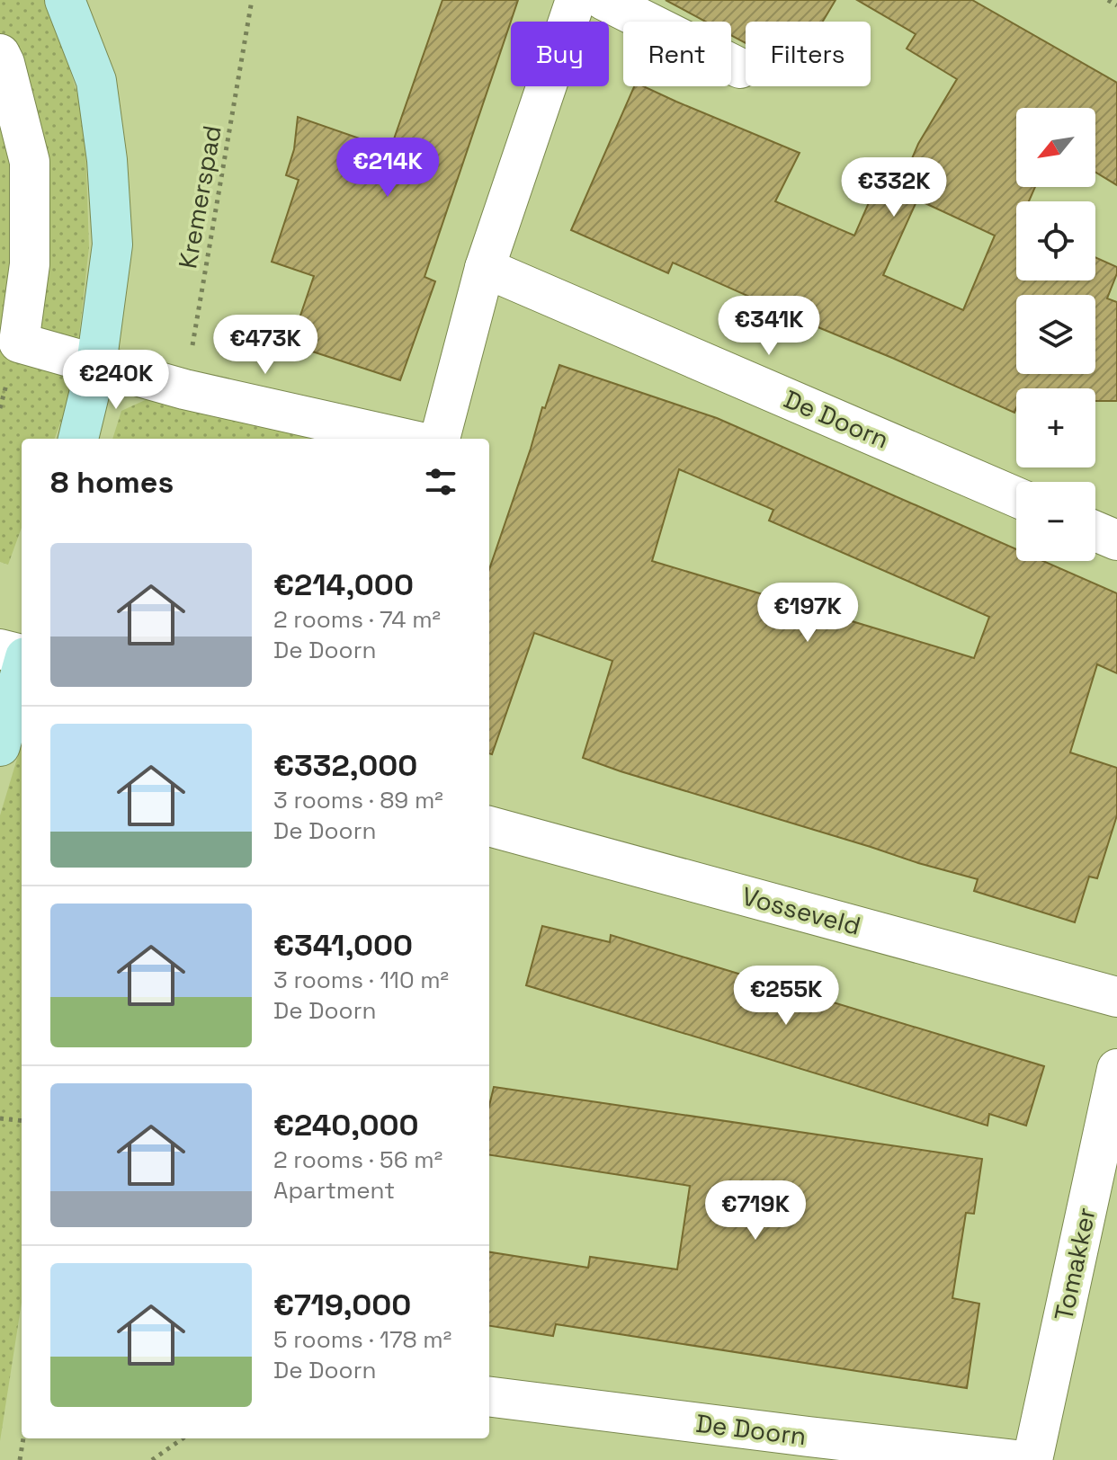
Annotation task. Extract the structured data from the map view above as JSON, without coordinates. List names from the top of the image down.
{
  "streets": {
    "street": ["De Doorn", "Vosseveld", "Tomakker"],
    "path": ["Kremerspad"]
  },
  "north": "bottom left",
  "page": {
    "chip": ["Buy", "Rent", "Filters"],
    "map_buttons": ["+", "−"],
    "price": [
      "€214K",
      "€332K",
      "€341K",
      "€473K",
      "€240K",
      "€197K",
      "€255K",
      "€719K"
    ],
    "heading": "8 homes",
    "list": [
      {
        "name": "€214,000",
        "note": "2 rooms · 74 m² · De Doorn"
      },
      {
        "name": "€332,000",
        "note": "3 rooms · 89 m² · De Doorn"
      },
      {
        "name": "€341,000",
        "note": "3 rooms · 110 m² · De Doorn"
      },
      {
        "name": "€240,000",
        "note": "2 rooms · 56 m² · Apartment"
      },
      {
        "name": "€719,000",
        "note": "5 rooms · 178 m² · De Doorn"
      }
    ]
  }
}
